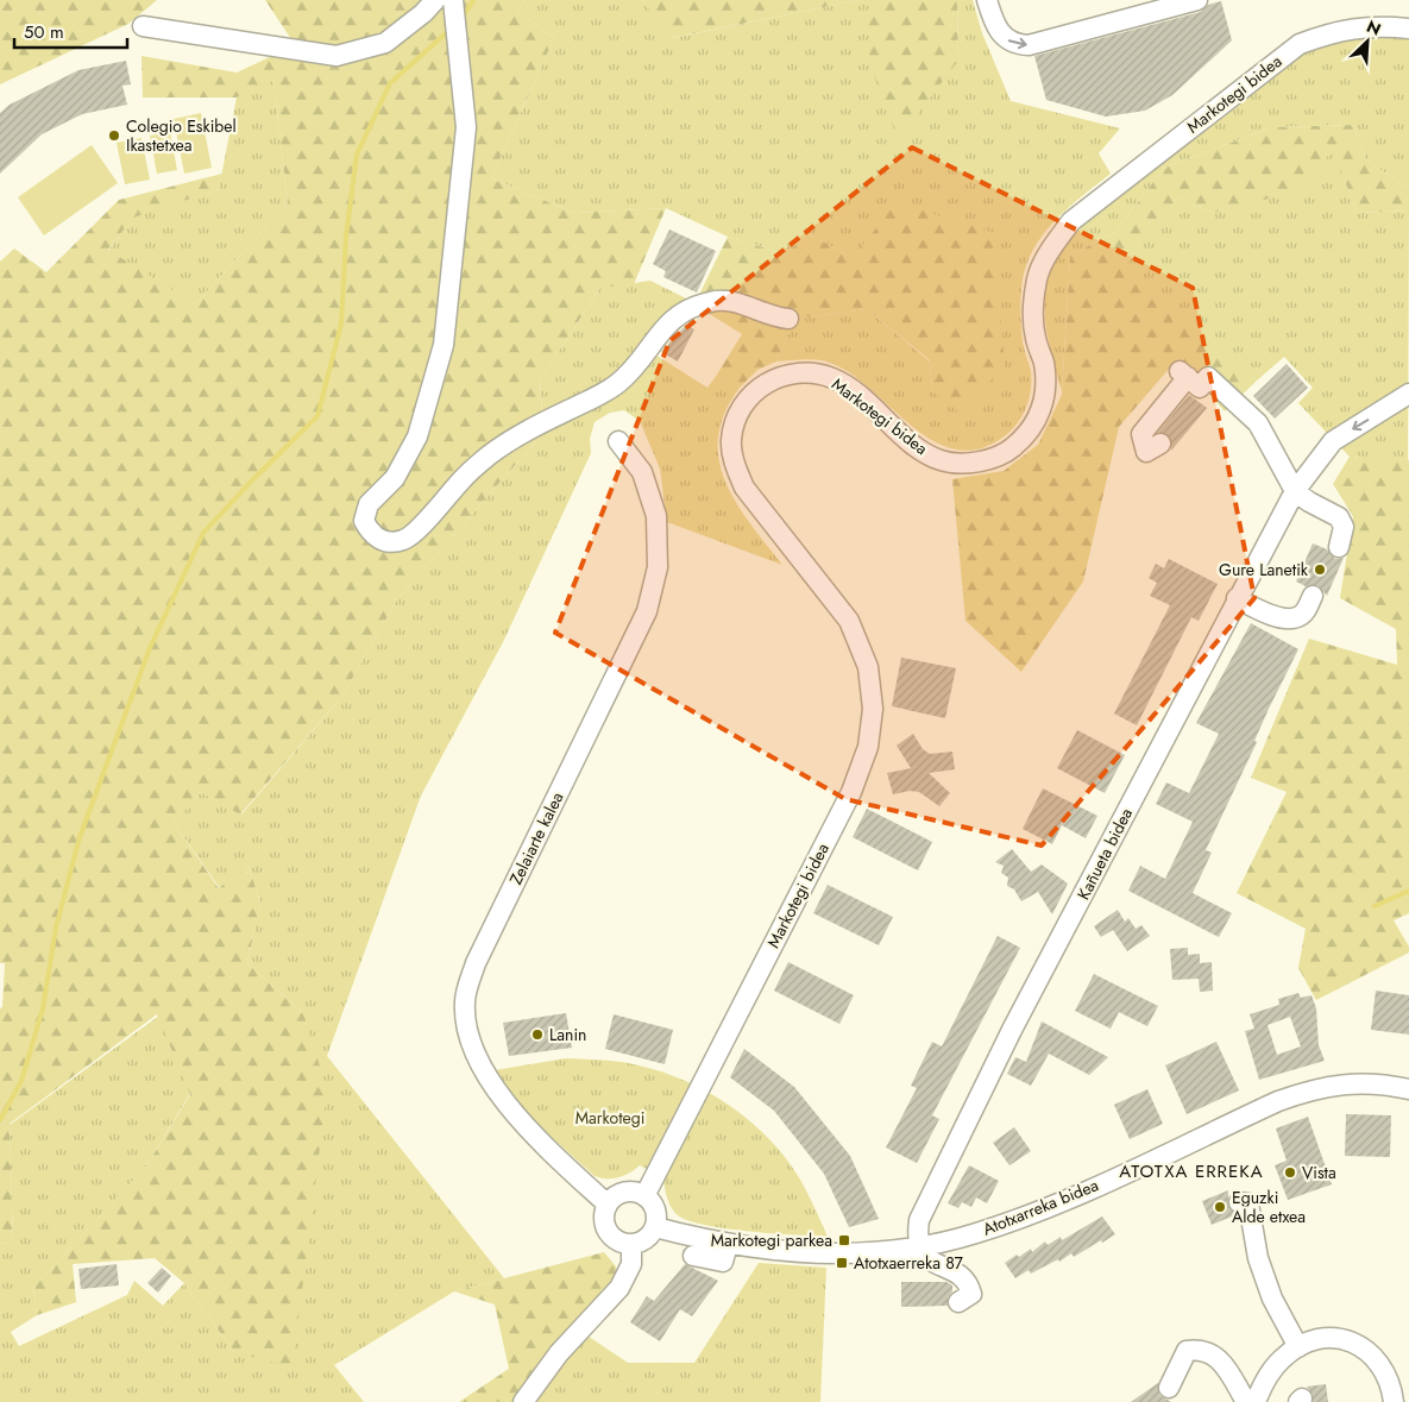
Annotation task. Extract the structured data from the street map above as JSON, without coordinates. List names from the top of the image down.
{
  "streets": {
    "street": [
      "Markotegi bidea",
      "Zelaiarte kalea",
      "Kañueta bidea",
      "Atotxarreka bidea"
    ]
  },
  "crossings": [
    ["Markotegi bidea", "Zelaiarte kalea"],
    ["Markotegi bidea", "Atotxarreka bidea"],
    ["Zelaiarte kalea", "Atotxarreka bidea"],
    ["Kañueta bidea", "Atotxarreka bidea"]
  ],
  "districts": ["ATOTXA ERREKA"],
  "parks": ["Markotegi"],
  "places": {
    "other": [
      "Colegio Eskibel Ikastetxea",
      "Gure Lanetik",
      "Lanin",
      "Vista",
      "Eguzki Alde etxea"
    ],
    "transit": ["Markotegi parkea", "Atotxaerreka 87"]
  },
  "scale_bar": "50 m",
  "north": "top right"
}
